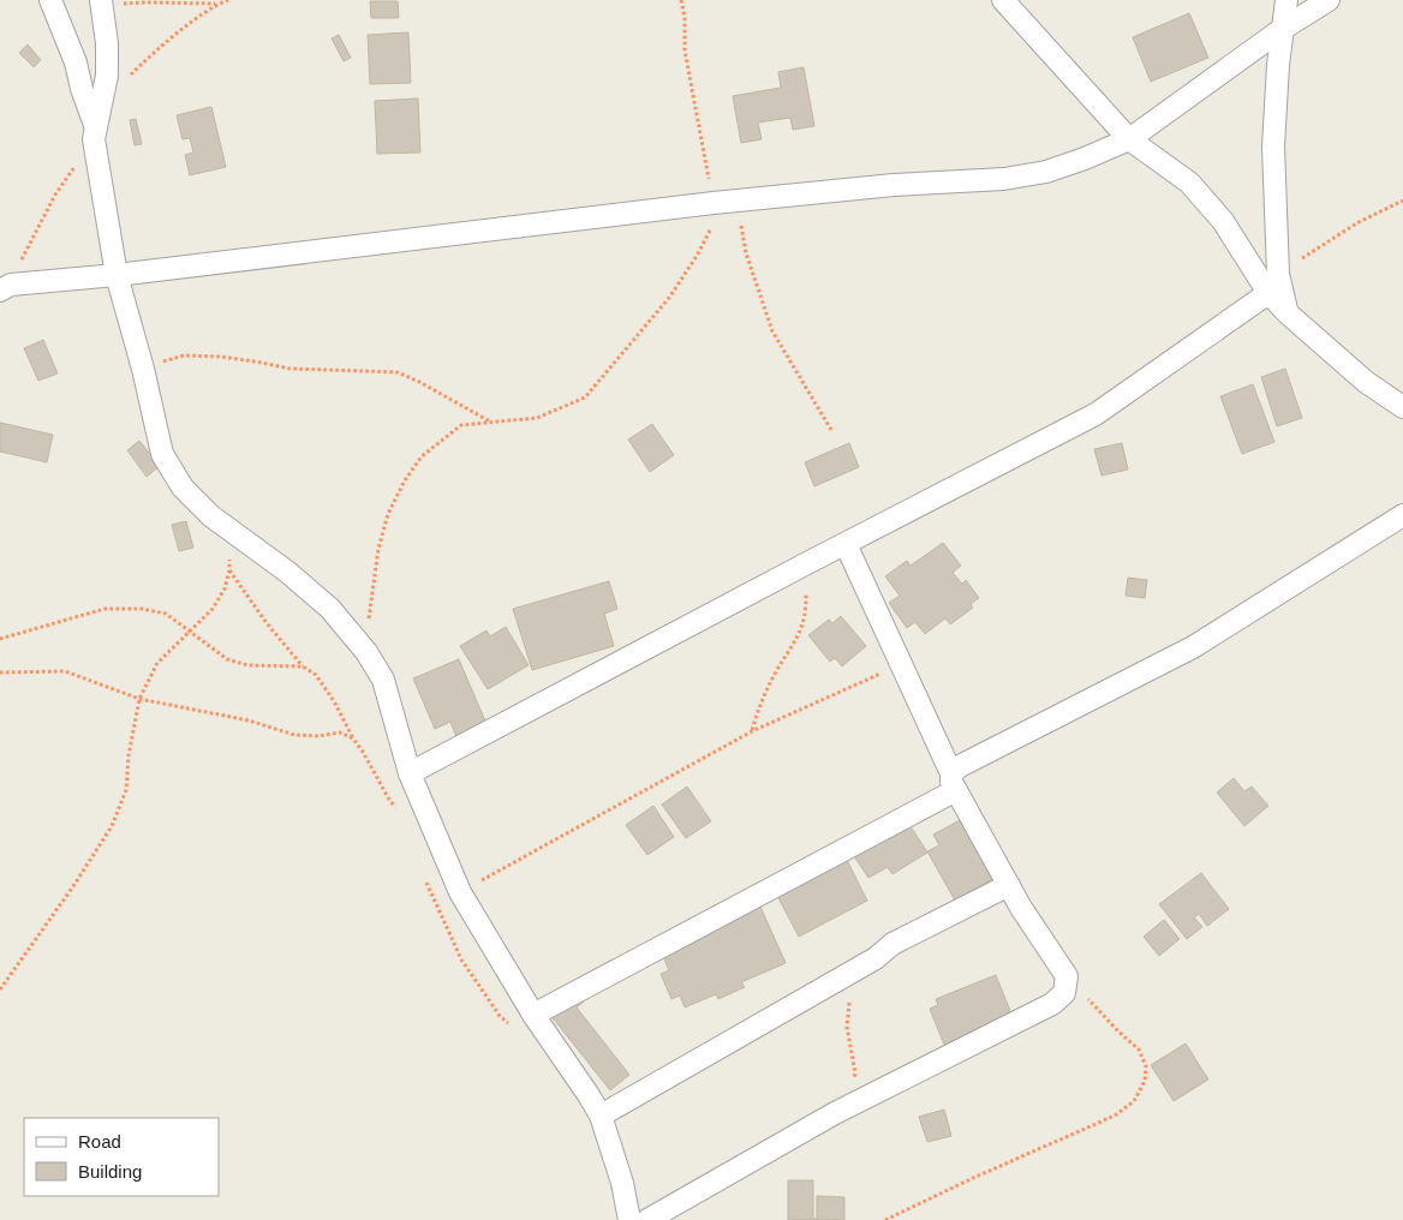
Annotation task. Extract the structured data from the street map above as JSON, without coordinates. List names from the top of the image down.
{
  "legend": ["Road", "Building"]
}
